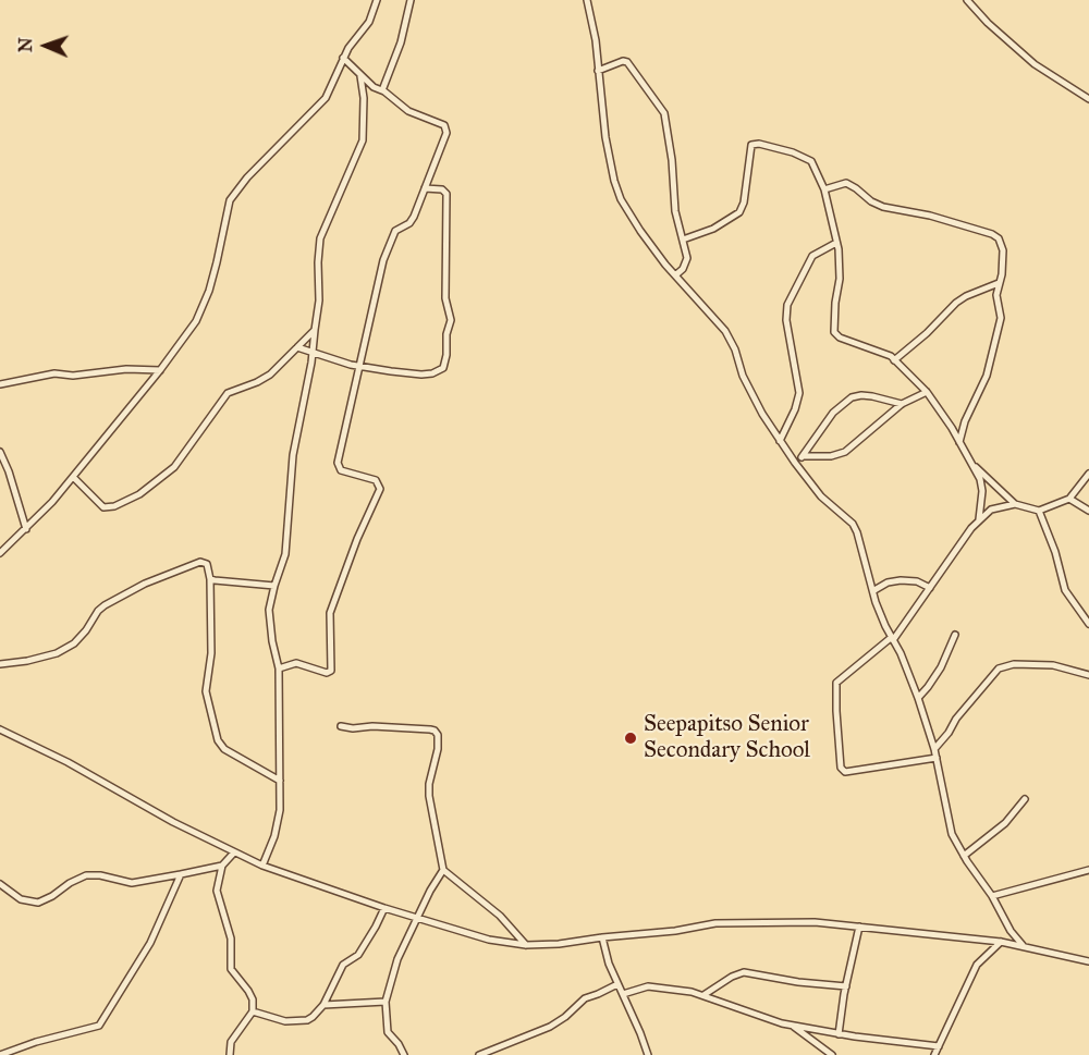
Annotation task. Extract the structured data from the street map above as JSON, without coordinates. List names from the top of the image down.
{
  "places": ["Seepapitso Senior Secondary School"],
  "north": "left"
}
